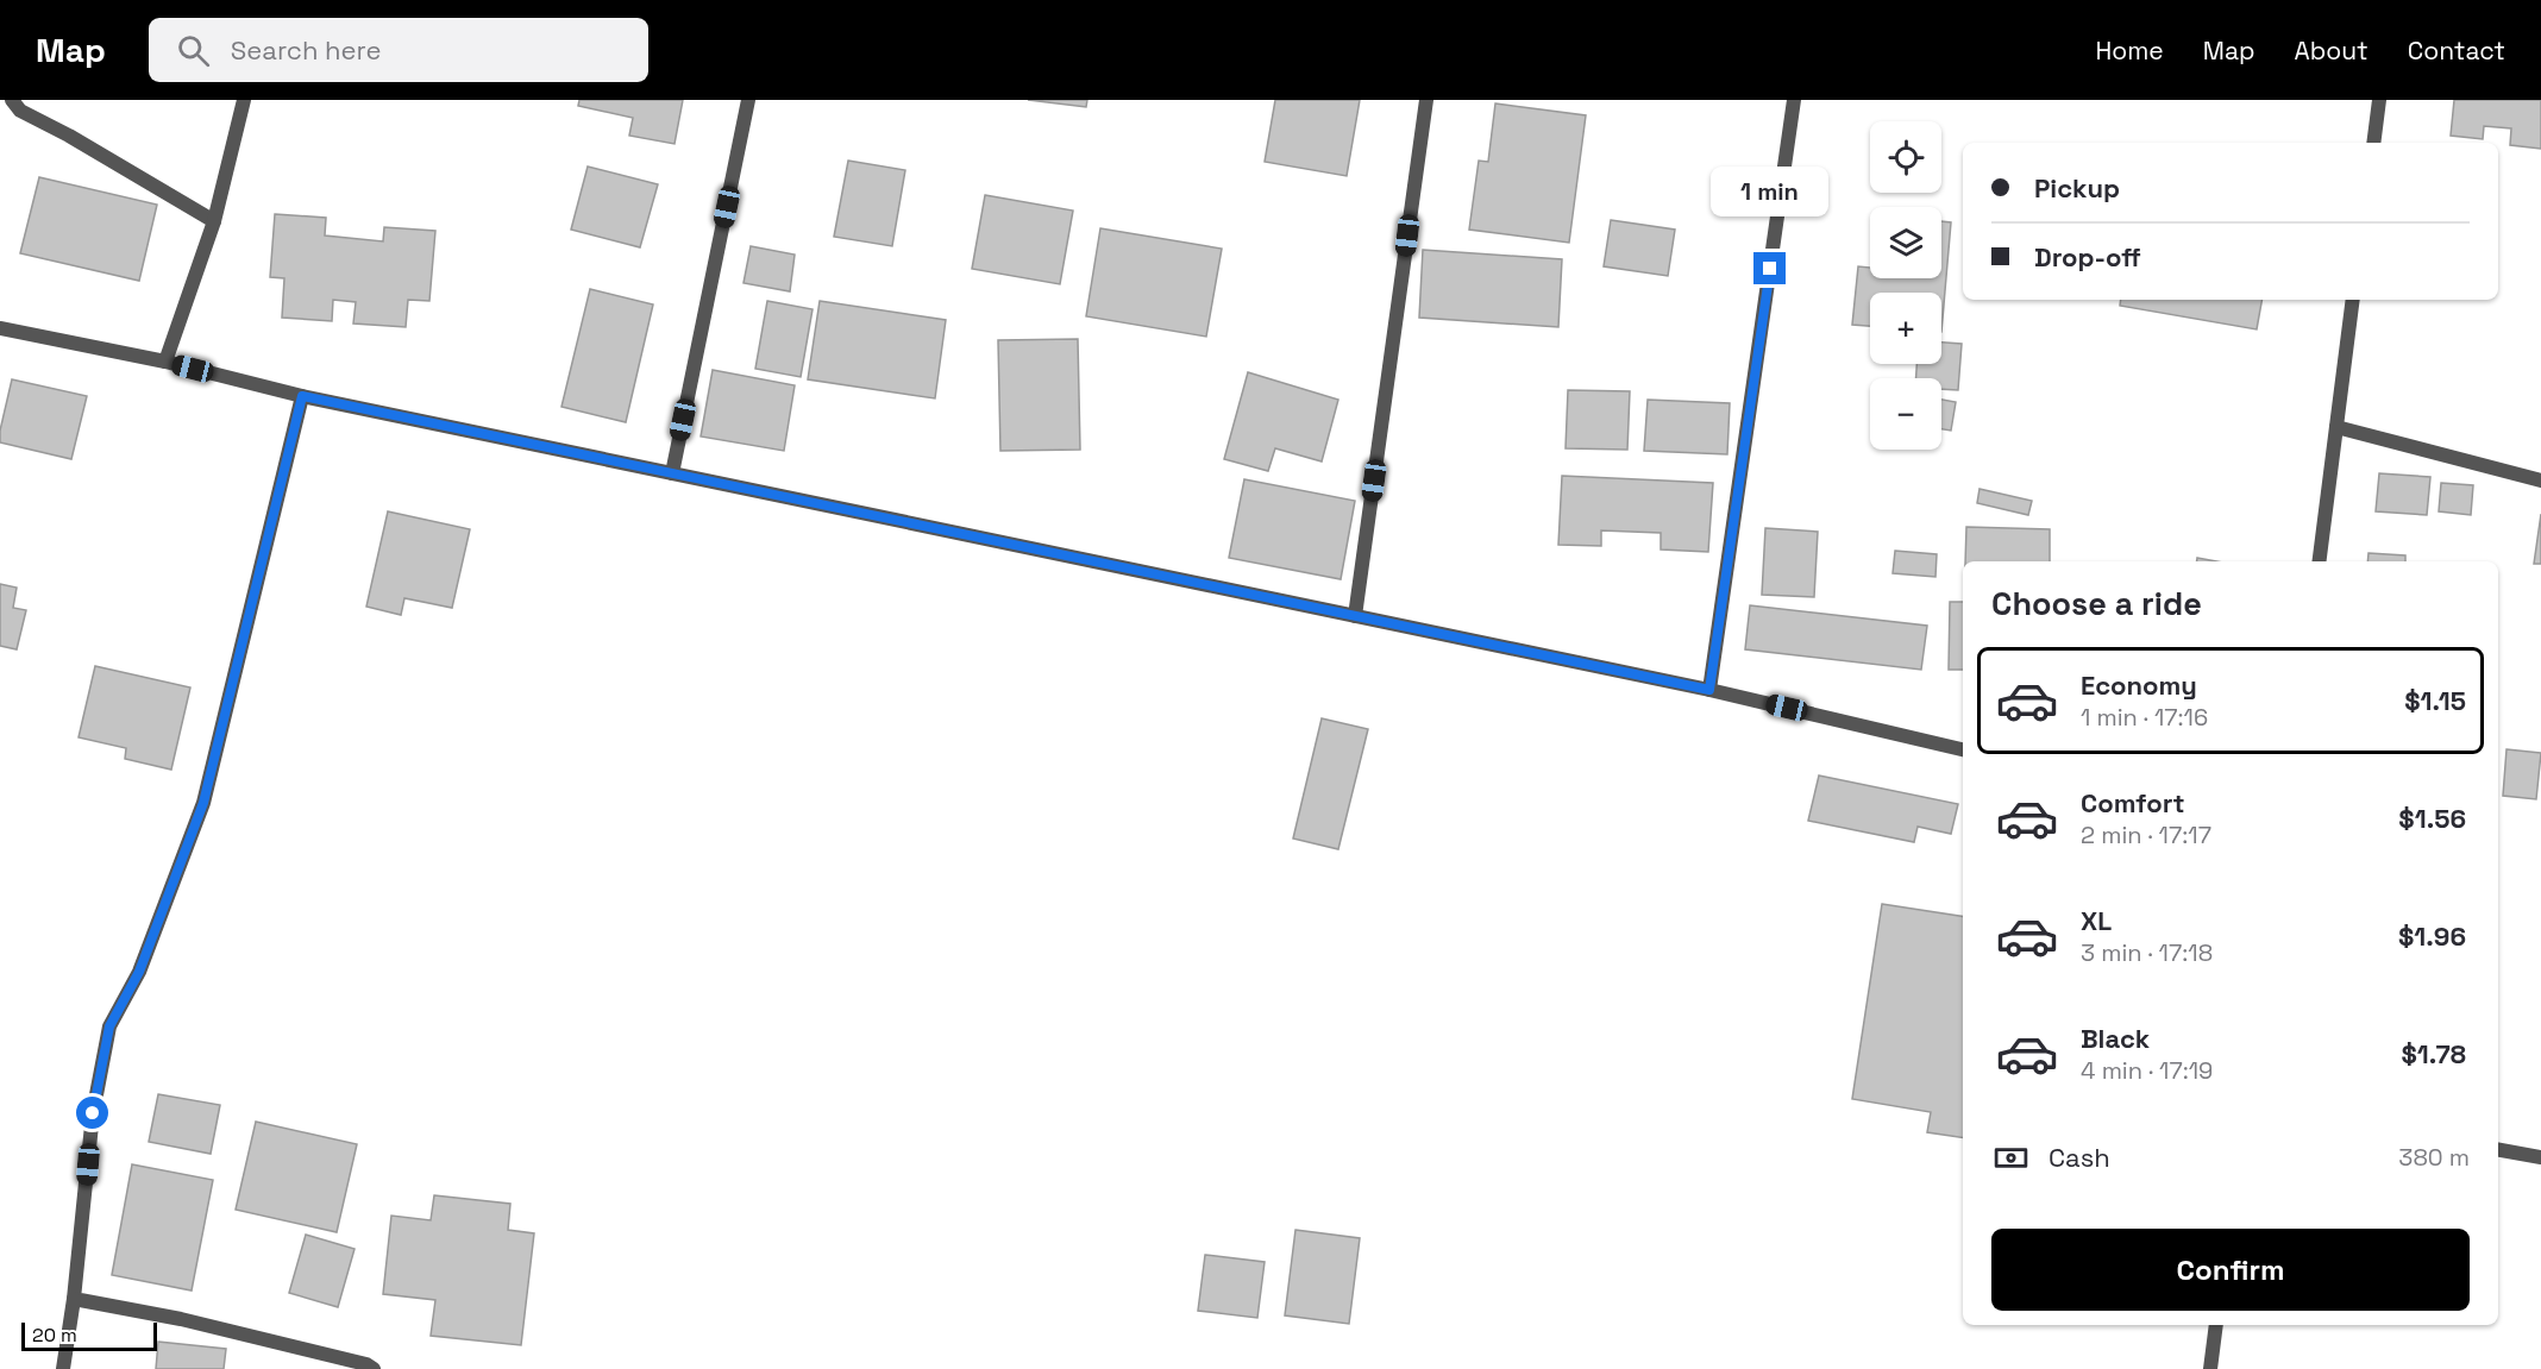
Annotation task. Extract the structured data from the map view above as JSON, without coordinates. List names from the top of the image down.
{
  "scale_bar": "20 m",
  "page": {
    "header": "Map",
    "search": "Search here",
    "nav": [
      "Home",
      "Map",
      "About",
      "Contact"
    ],
    "map_buttons": ["+", "−"],
    "banner": ["Pickup", "Drop-off"],
    "bubble": "1 min",
    "heading": "Choose a ride",
    "list": [
      {
        "name": "Economy",
        "note": "1 min · 17:16",
        "value": "$1.15"
      },
      {
        "name": "Comfort",
        "note": "2 min · 17:17",
        "value": "$1.56"
      },
      {
        "name": "XL",
        "note": "3 min · 17:18",
        "value": "$1.96"
      },
      {
        "name": "Black",
        "note": "4 min · 17:19",
        "value": "$1.78"
      }
    ],
    "pay": ["Cash", "380 m"],
    "buttons": "Confirm",
    "scale": "20 m"
  }
}
